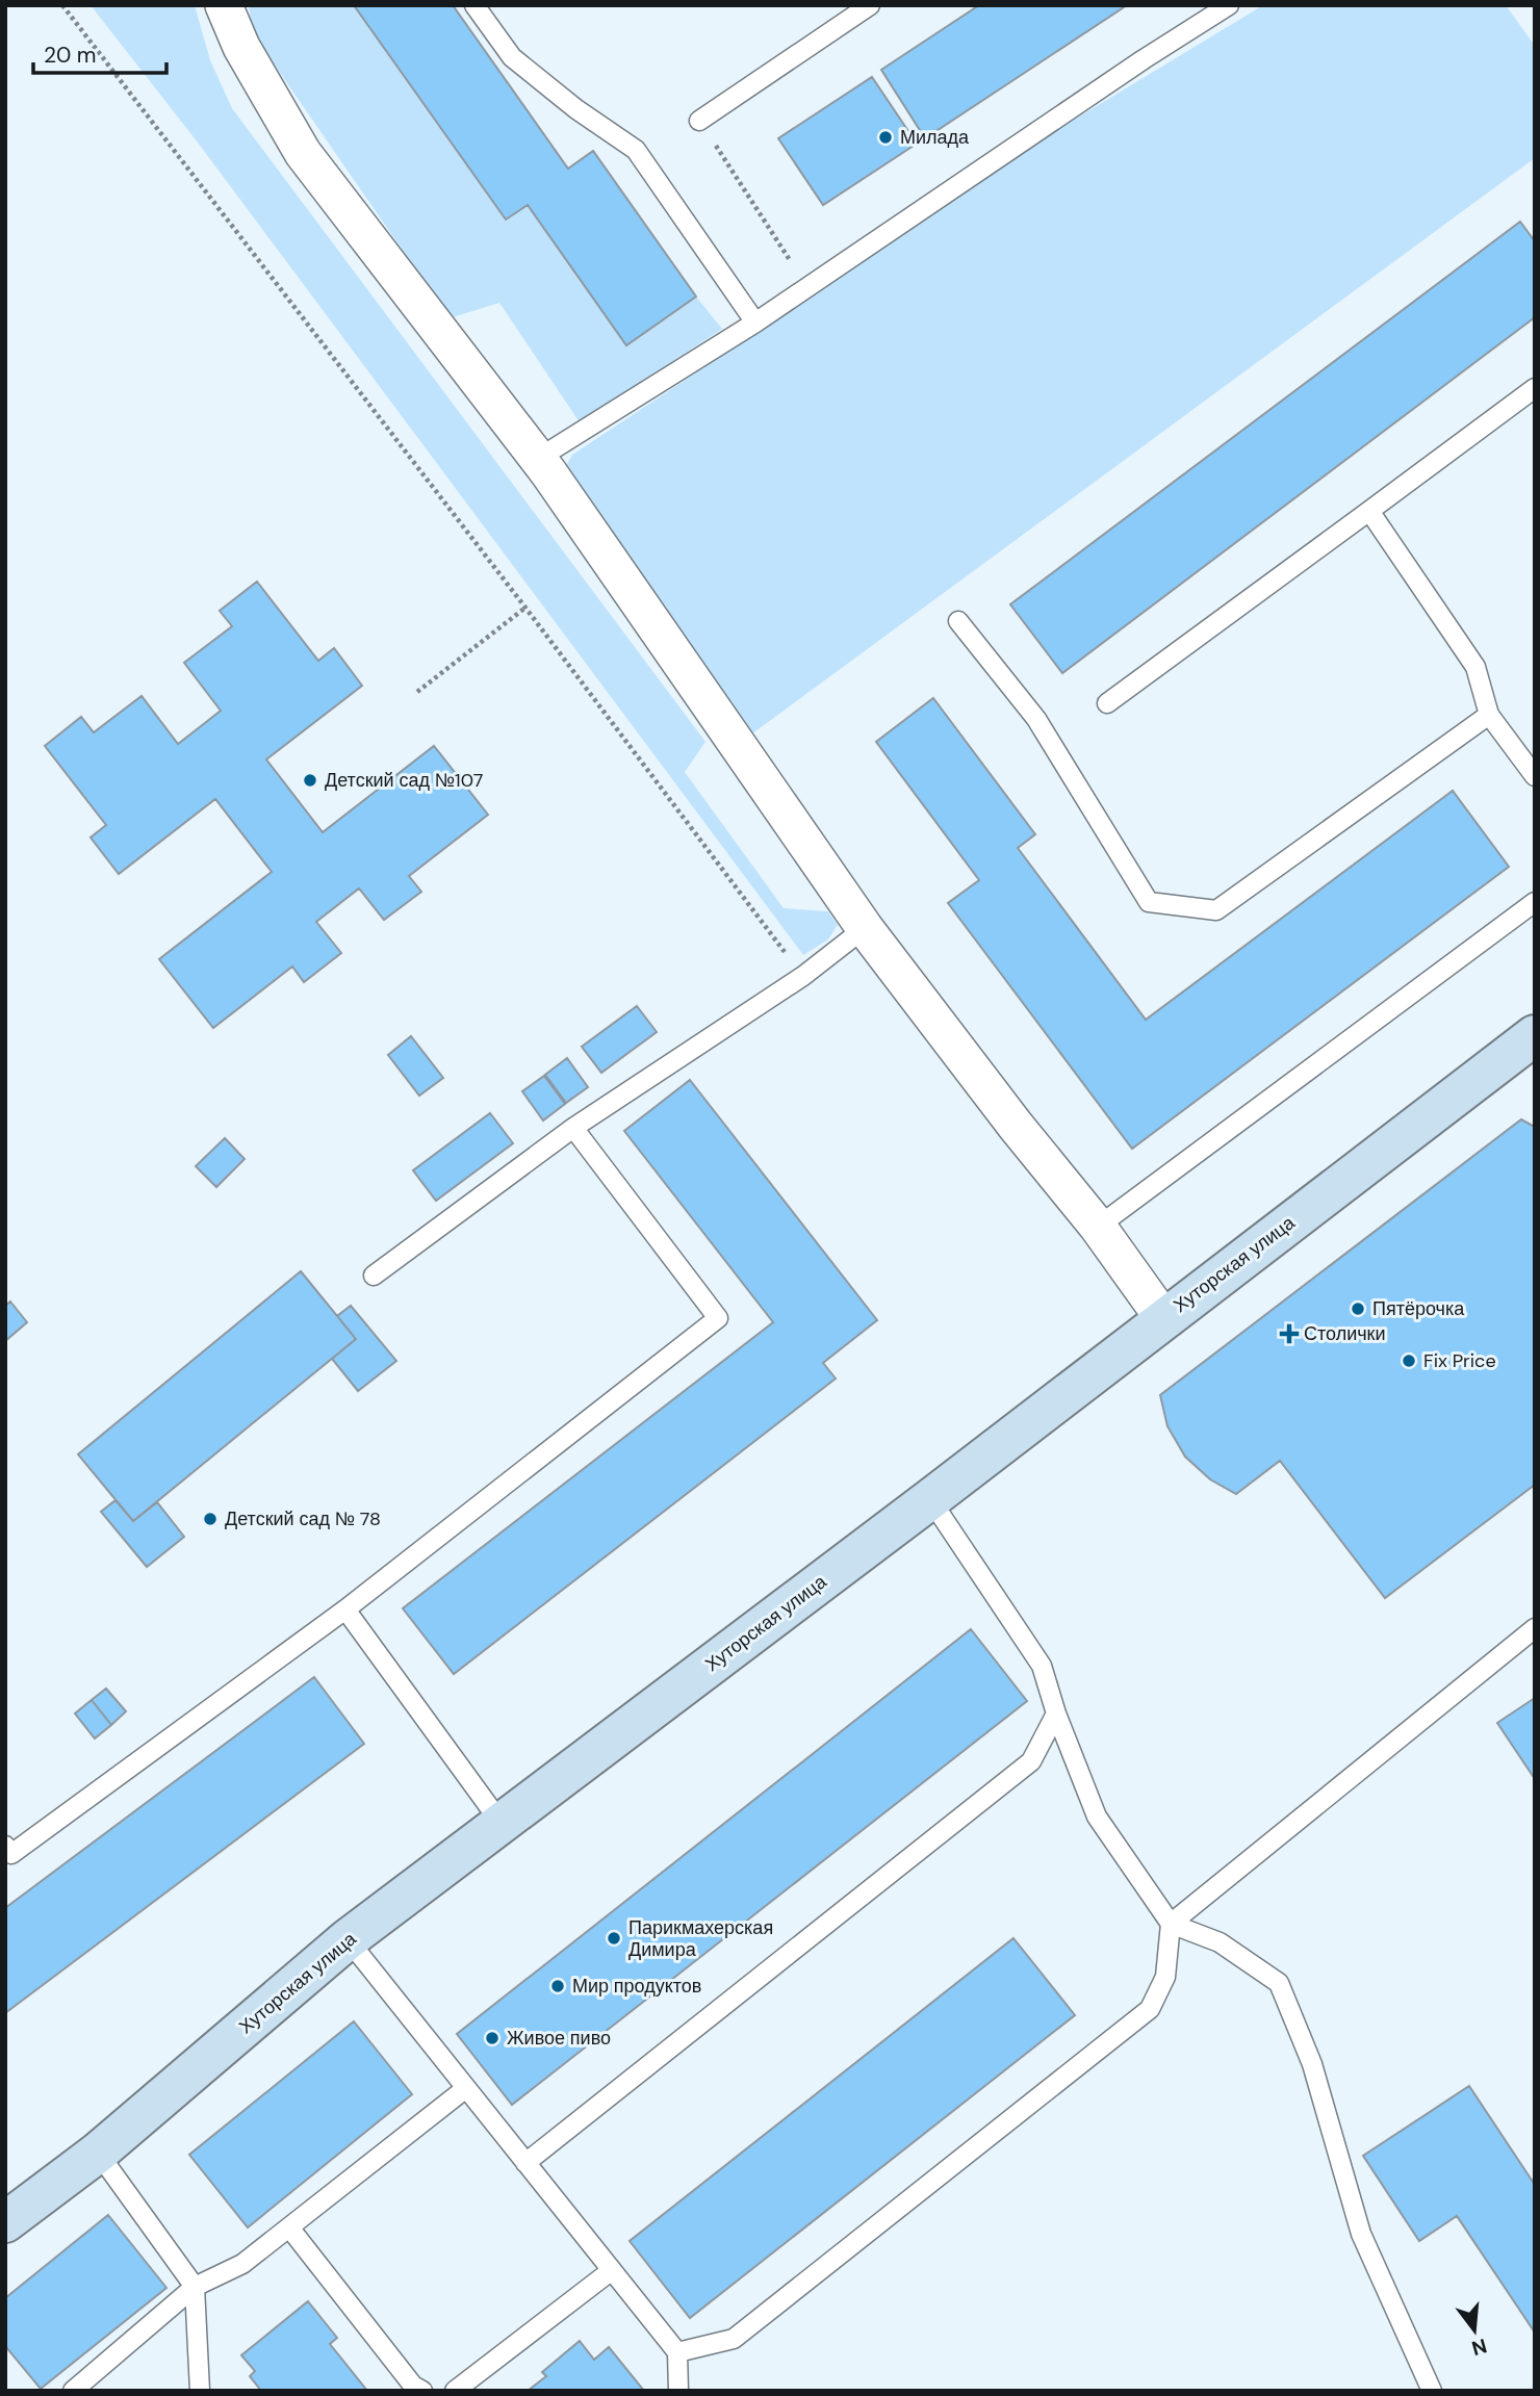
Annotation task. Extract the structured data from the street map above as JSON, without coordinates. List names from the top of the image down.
{
  "streets": {
    "street": ["Хуторская улица"]
  },
  "places": {
    "other": [
      "Милада",
      "Детский сад №107",
      "Пятёрочка",
      "Fix Price",
      "Детский сад № 78",
      "Парикмахерская Димира",
      "Мир продуктов",
      "Живое пиво"
    ],
    "health": ["Столички"]
  },
  "scale_bar": "20 m",
  "north": "bottom"
}
